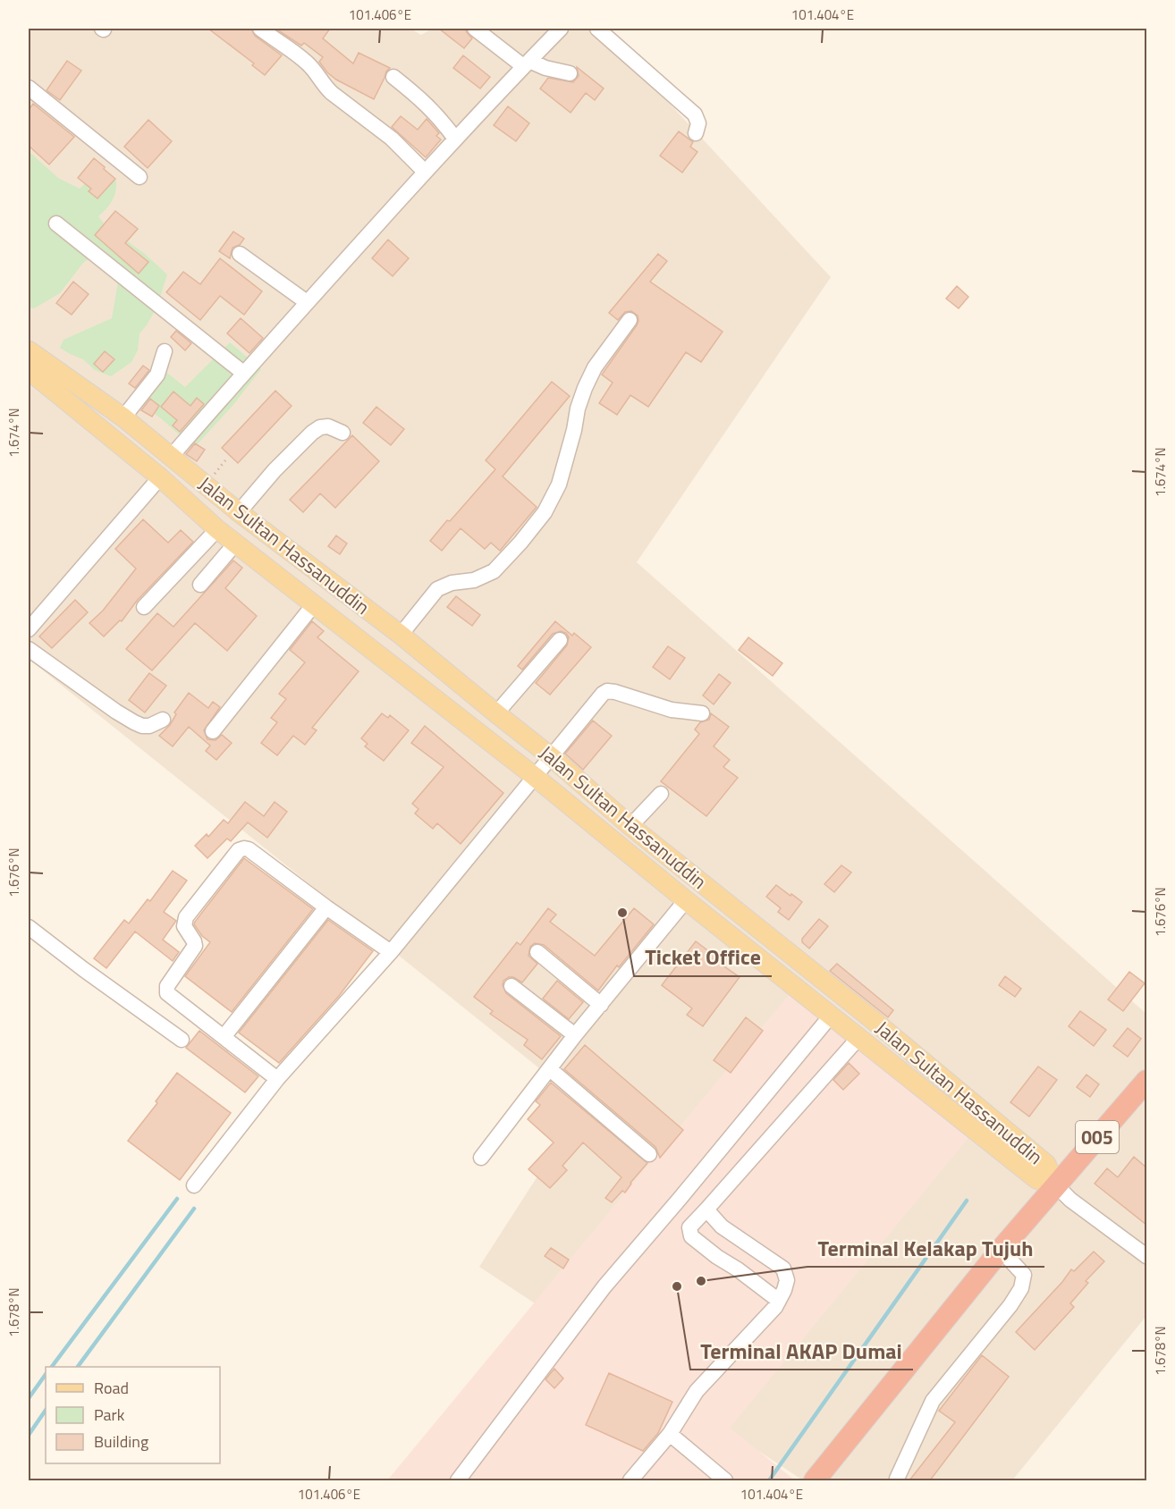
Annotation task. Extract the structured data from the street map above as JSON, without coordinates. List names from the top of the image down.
{
  "streets": {
    "highway": ["005"],
    "main road": ["Jalan Sultan Hassanuddin"]
  },
  "crossings": [
    ["Jalan Sultan Hassanuddin", "005"]
  ],
  "places": ["Ticket Office", "Terminal Kelakap Tujuh", "Terminal AKAP Dumai"],
  "legend": ["Road", "Park", "Building"],
  "coordinates": [
    "101.406°E",
    "101.404°E",
    "1.674°N",
    "1.676°N",
    "1.678°N"
  ]
}
